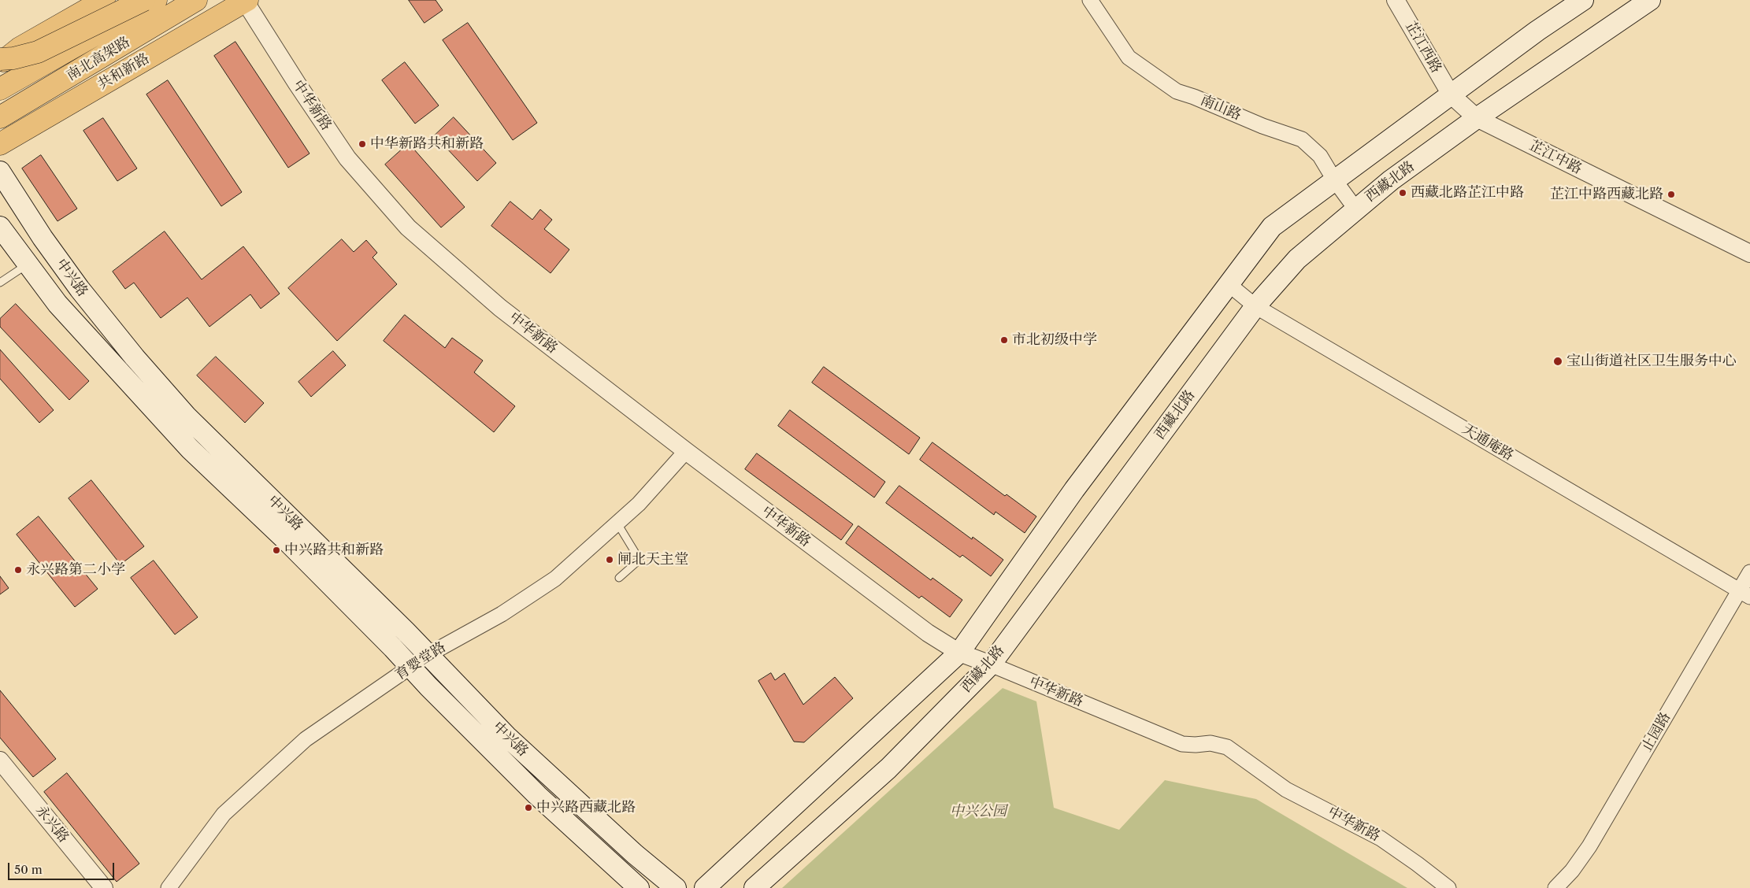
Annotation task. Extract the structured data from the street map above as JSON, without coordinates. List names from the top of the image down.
{
  "streets": {
    "main road": [
      "南北高架路",
      "共和新路",
      "西藏北路",
      "中兴路"
    ],
    "street": [
      "芷江西路",
      "中华新路",
      "南山路",
      "芷江中路",
      "天通庵路",
      "育婴堂路",
      "止园路",
      "永兴路"
    ]
  },
  "crossings": [
    ["芷江西路", "芷江中路"],
    ["芷江西路", "西藏北路"],
    ["共和新路", "中华新路"],
    ["中华新路", "西藏北路"],
    ["中华新路", "育婴堂路"],
    ["南山路", "西藏北路"],
    ["芷江中路", "西藏北路"],
    ["西藏北路", "天通庵路"],
    ["中兴路", "育婴堂路"],
    ["天通庵路", "止园路"]
  ],
  "parks": ["中兴公园"],
  "places": [
    "中华新路共和新路",
    "西藏北路芷江中路",
    "芷江中路西藏北路",
    "市北初级中学",
    "宝山街道社区卫生服务中心",
    "中兴路共和新路",
    "闸北天主堂",
    "永兴路第二小学",
    "中兴路西藏北路"
  ],
  "scale_bar": "50 m"
}
